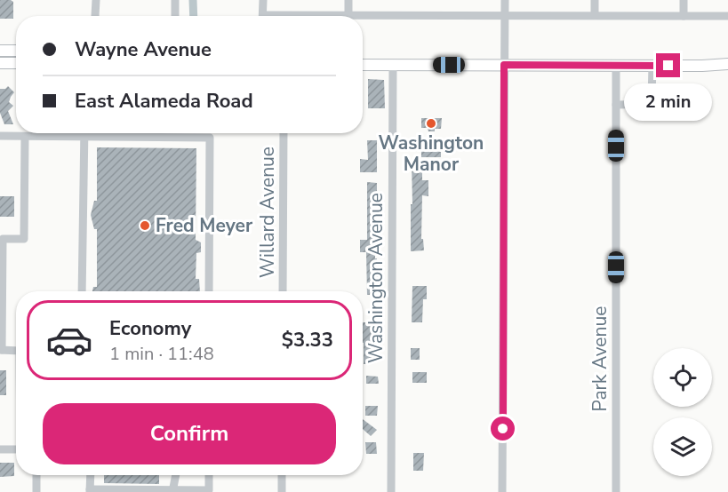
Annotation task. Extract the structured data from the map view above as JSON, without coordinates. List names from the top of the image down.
{
  "streets": {
    "street": ["Willard Avenue", "Washington Avenue", "Park Avenue"]
  },
  "places": ["Washington Manor", "Fred Meyer"],
  "page": {
    "banner": ["Wayne Avenue", "East Alameda Road"],
    "bubble": "2 min",
    "list": [
      {
        "name": "Economy",
        "note": "1 min · 11:48",
        "value": "$3.33"
      }
    ],
    "buttons": "Confirm"
  }
}
